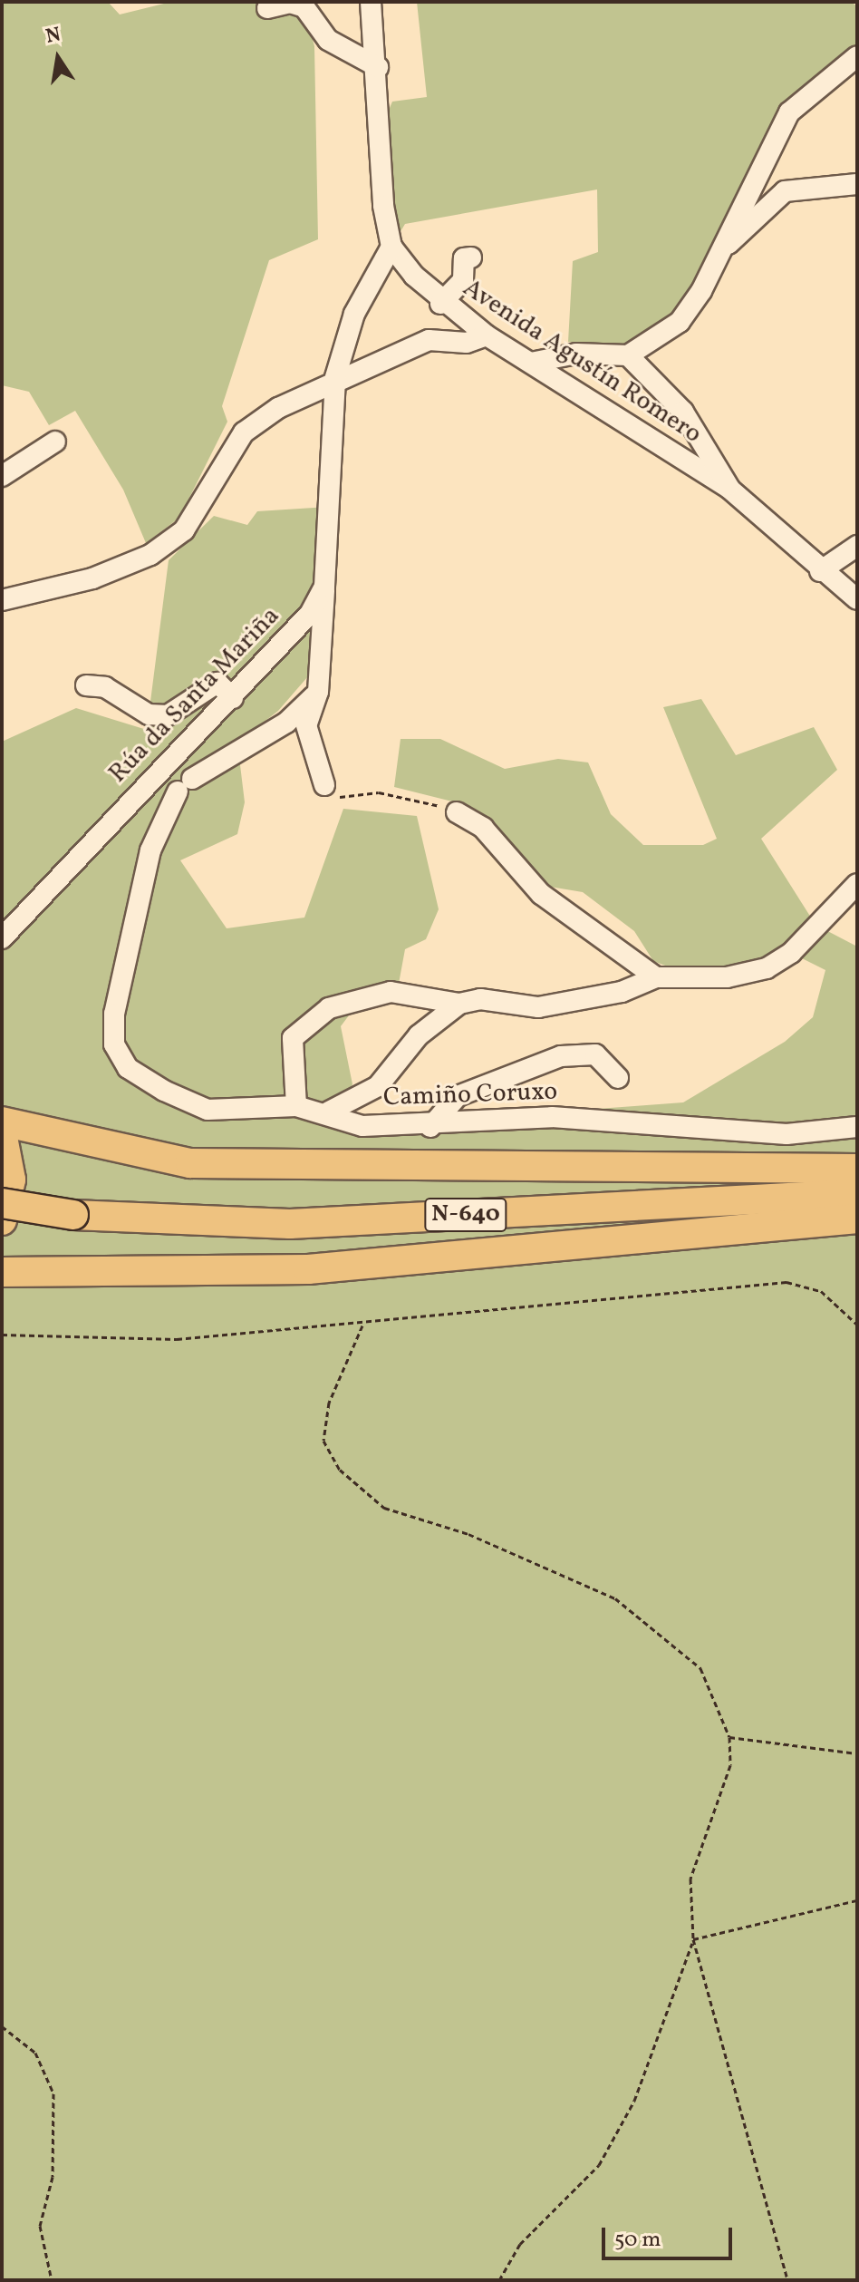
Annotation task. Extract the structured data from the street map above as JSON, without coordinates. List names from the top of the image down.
{
  "streets": {
    "highway": ["N-640"],
    "street": ["Avenida Agustín Romero", "Rúa da Santa Mariña", "Camiño Coruxo"]
  },
  "crossings": [
    ["Avenida Agustín Romero", "Rúa da Santa Mariña"]
  ],
  "scale_bar": "50 m",
  "north": "top"
}
